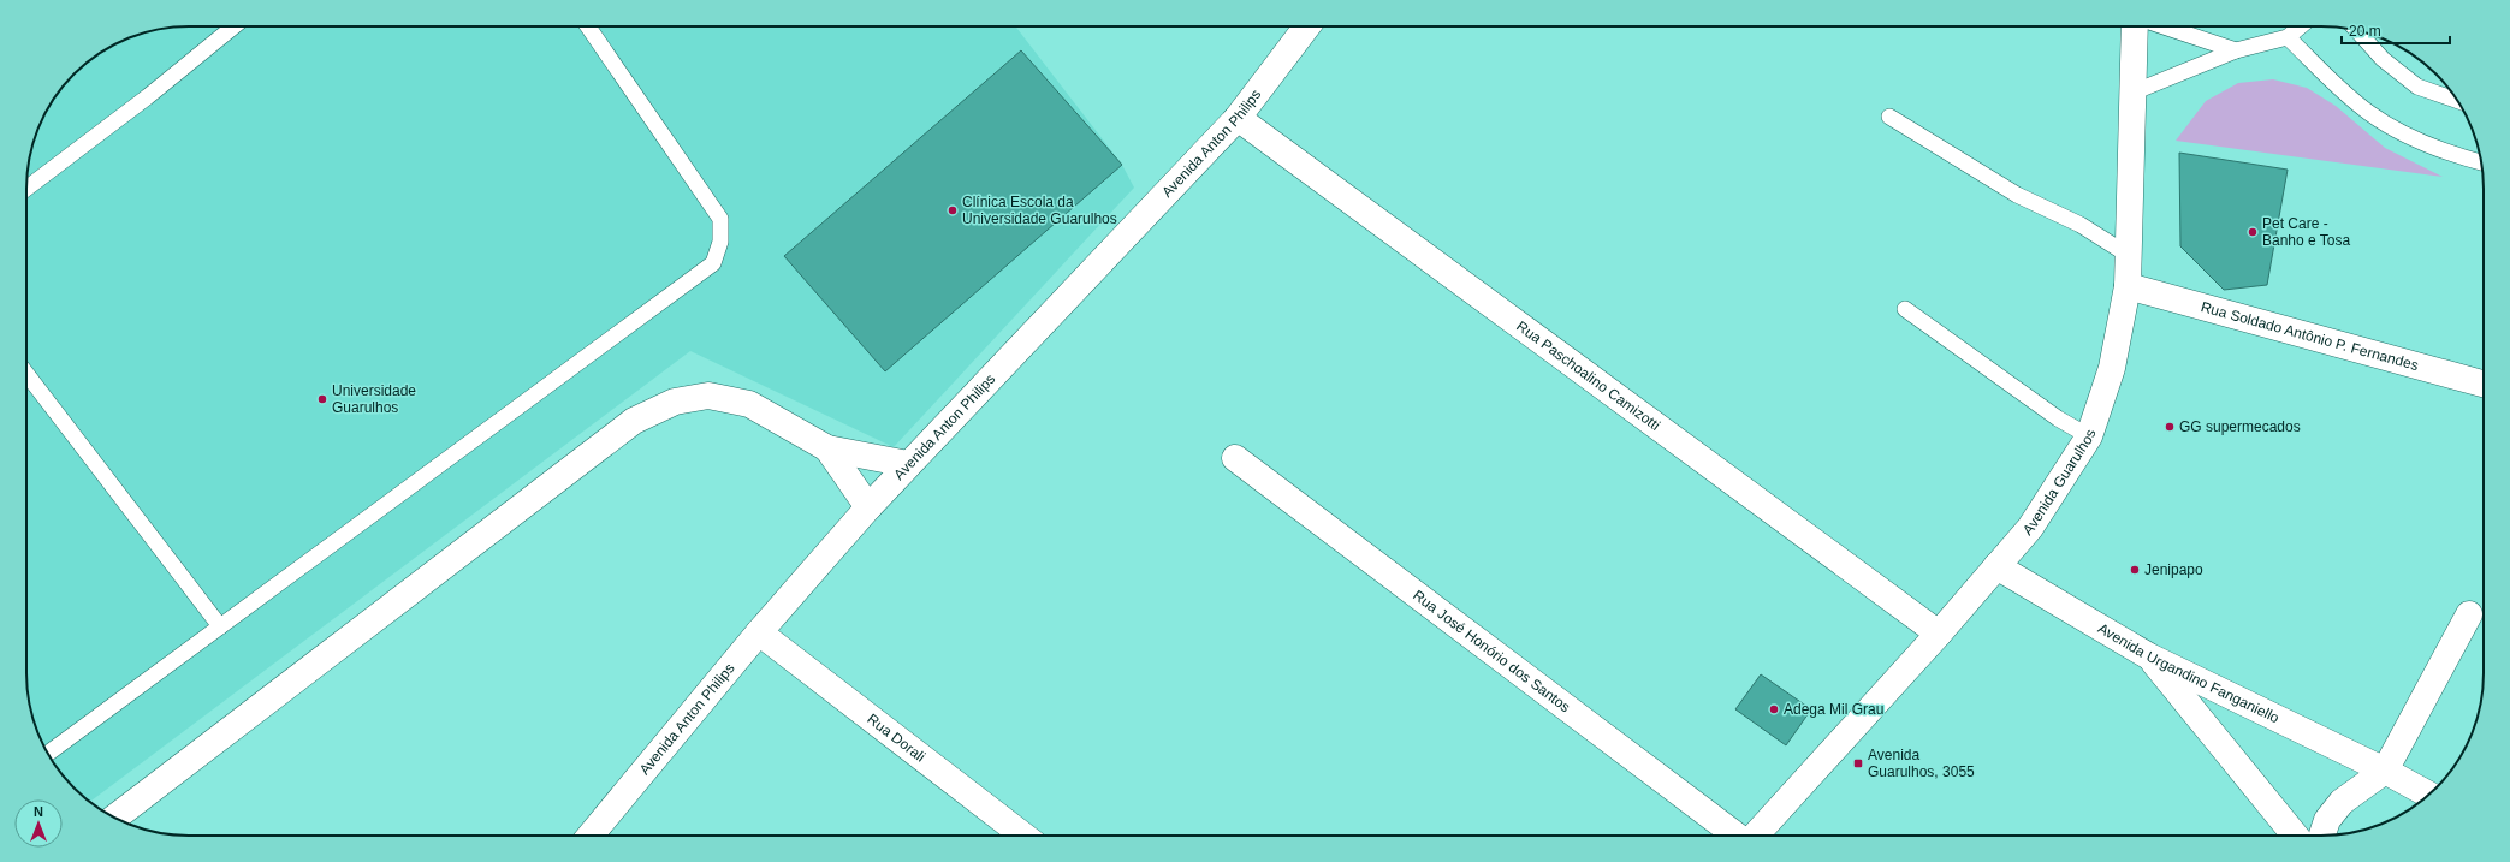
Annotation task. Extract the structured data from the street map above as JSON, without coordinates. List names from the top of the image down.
{
  "streets": {
    "street": [
      "Avenida Anton Philips",
      "Rua Soldado Antônio P. Fernandes",
      "Rua Paschoalino Camizotti",
      "Avenida Guarulhos",
      "Rua José Honório dos Santos",
      "Avenida Urgandino Fanganiello",
      "Rua Dorali"
    ]
  },
  "crossings": [
    ["Avenida Anton Philips", "Rua Paschoalino Camizotti"],
    ["Avenida Anton Philips", "Rua Dorali"],
    ["Rua Soldado Antônio P. Fernandes", "Avenida Guarulhos"],
    ["Rua Paschoalino Camizotti", "Avenida Guarulhos"],
    ["Avenida Guarulhos", "Avenida Urgandino Fanganiello"]
  ],
  "places": {
    "other": [
      "Clínica Escola da Universidade Guarulhos",
      "Pet Care - Banho e Tosa",
      "Universidade Guarulhos",
      "GG supermecados",
      "Jenipapo",
      "Adega Mil Grau"
    ],
    "transit": ["Avenida Guarulhos, 3055"]
  },
  "scale_bar": "20 m",
  "north": "top"
}
